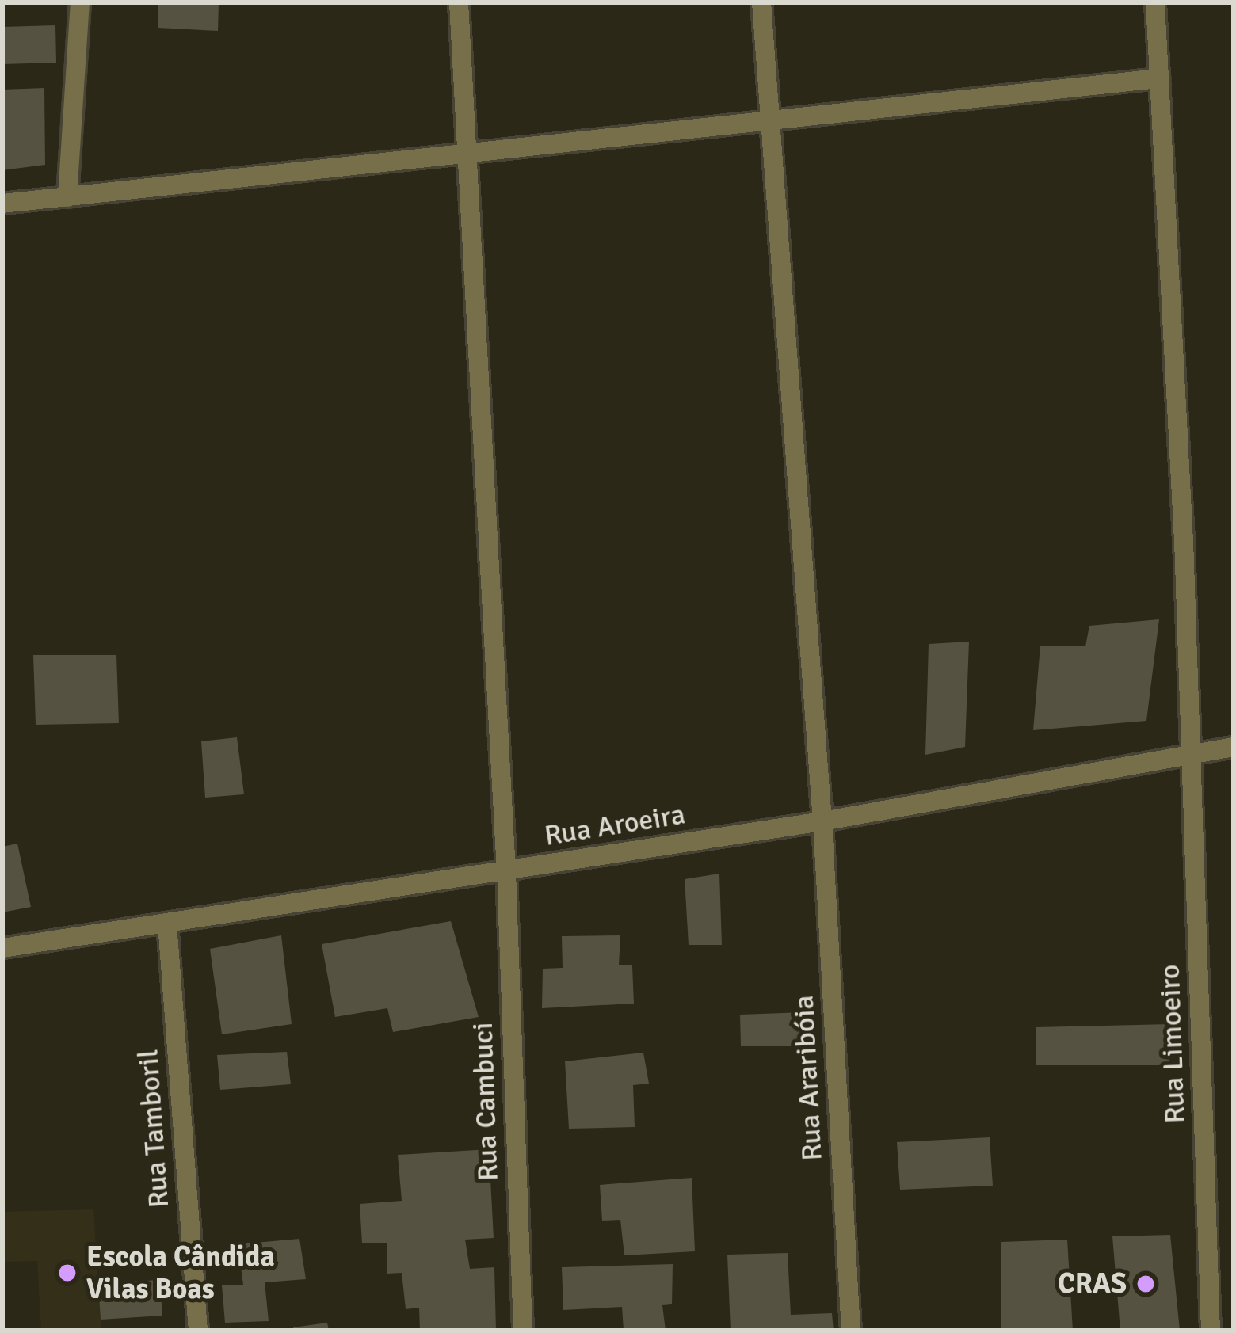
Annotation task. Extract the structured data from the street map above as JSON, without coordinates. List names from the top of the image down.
{
  "streets": {
    "street": [
      "Rua Aroeira",
      "Rua Limoeiro",
      "Rua Araribóia",
      "Rua Cambuci",
      "Rua Tamboril"
    ]
  },
  "crossings": [
    ["Rua Aroeira", "Rua Limoeiro"],
    ["Rua Aroeira", "Rua Araribóia"],
    ["Rua Aroeira", "Rua Cambuci"],
    ["Rua Aroeira", "Rua Tamboril"]
  ],
  "places": ["Escola Cândida Vilas Boas", "CRAS"]
}
